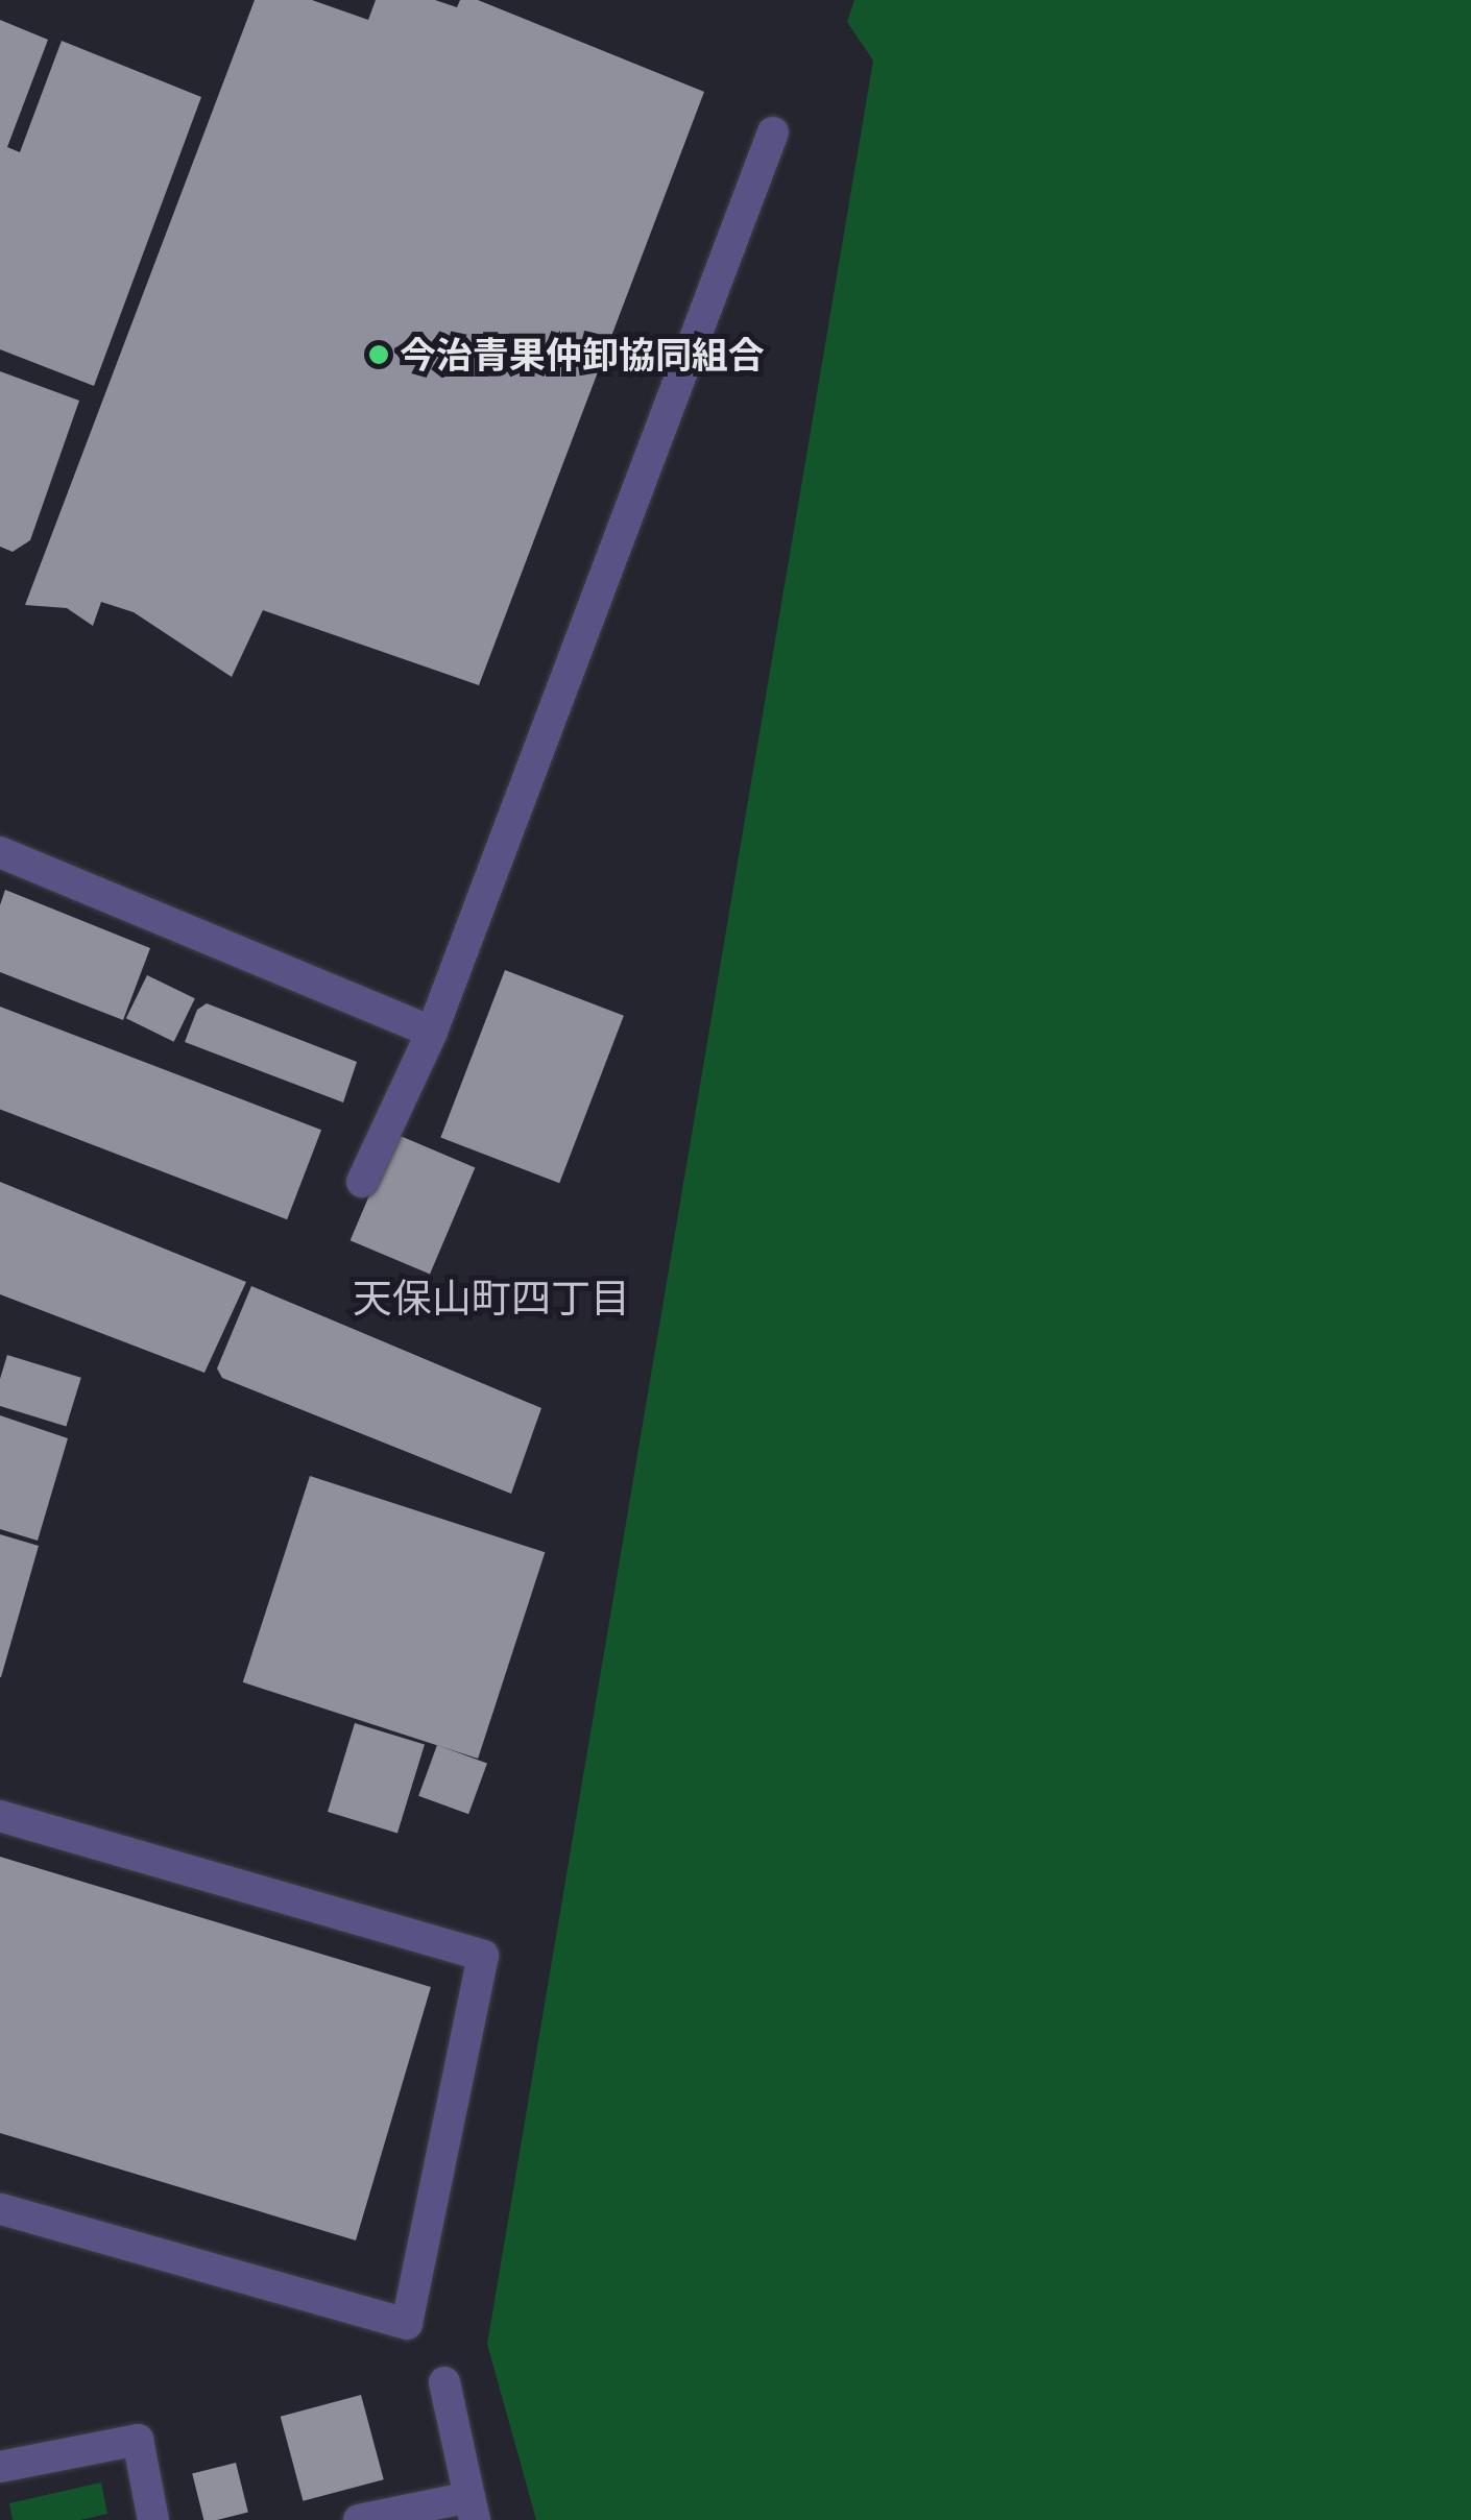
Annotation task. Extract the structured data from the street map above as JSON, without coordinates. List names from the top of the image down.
{
  "districts": ["天保山町四丁目"],
  "places": ["今治青果仲卸協同組合"]
}
